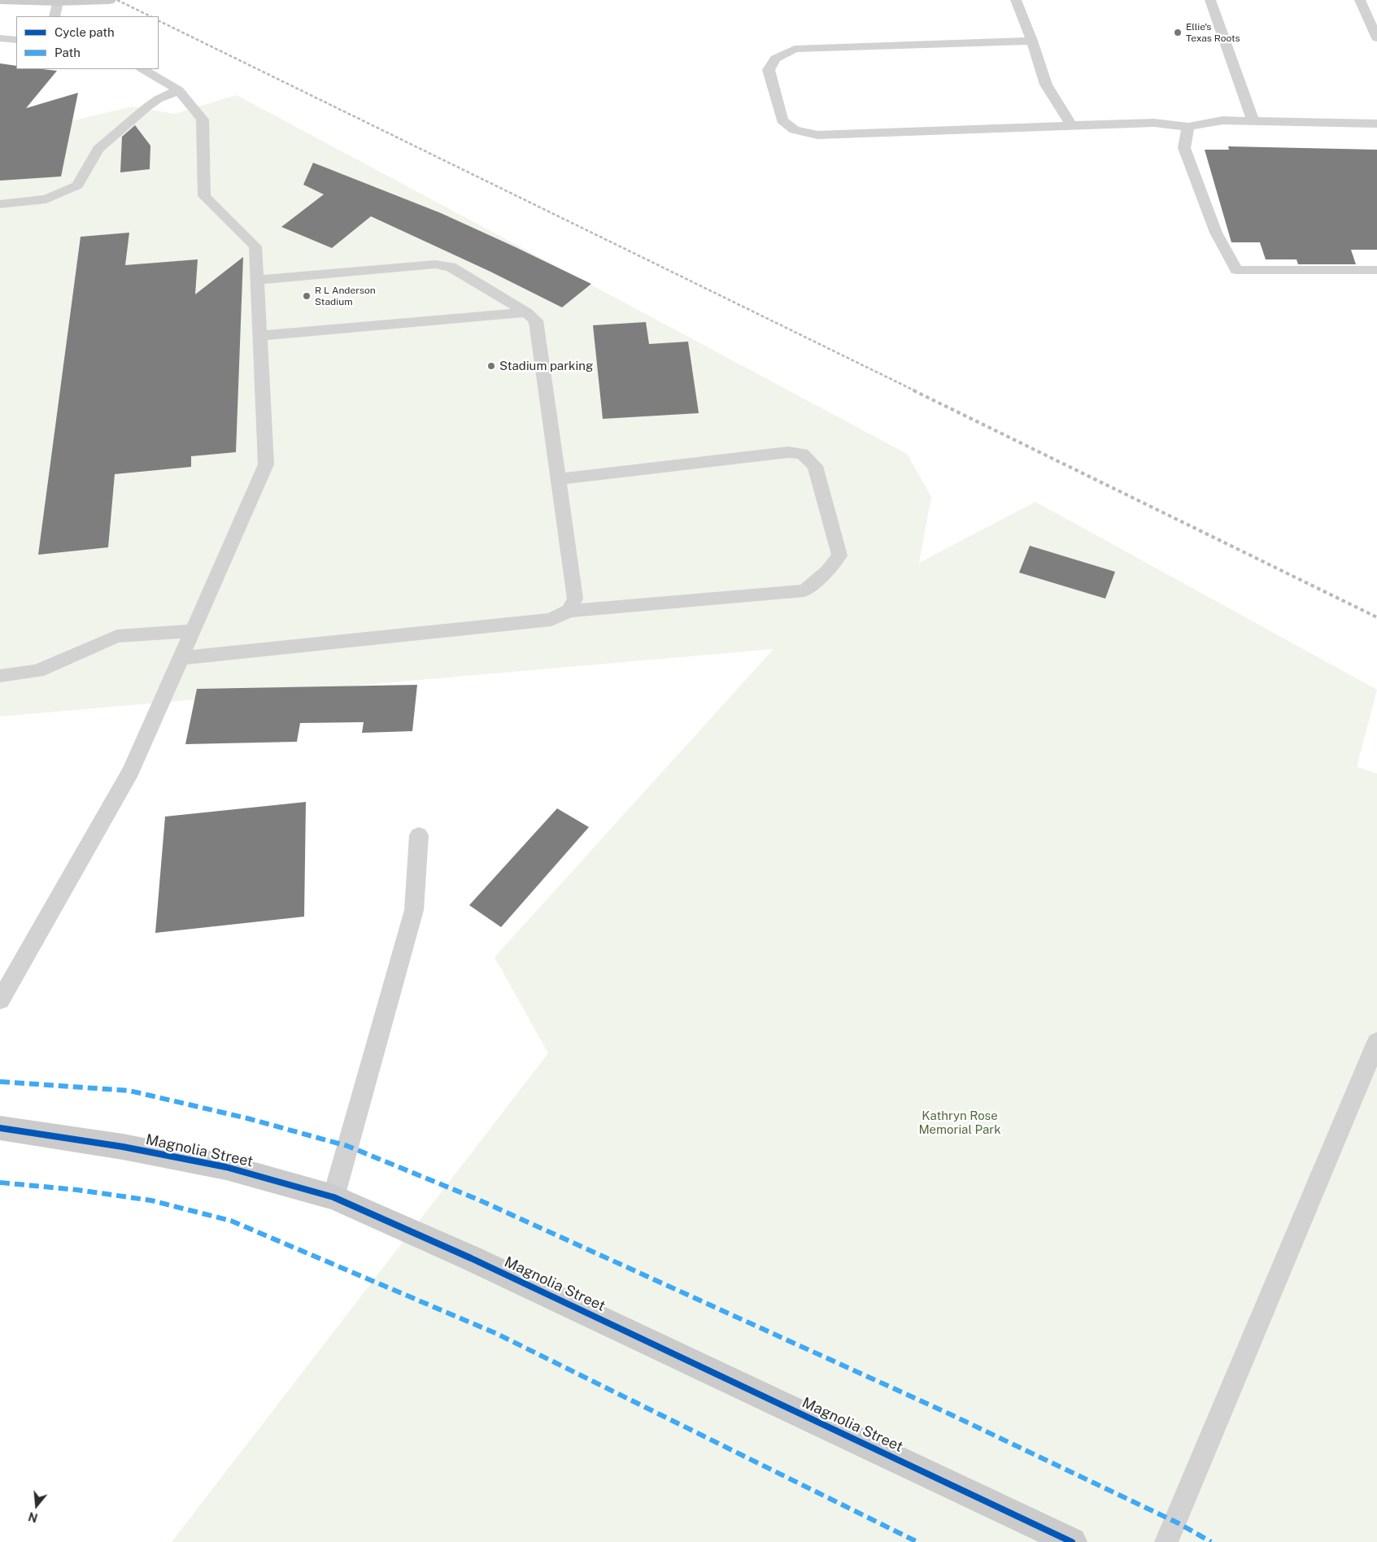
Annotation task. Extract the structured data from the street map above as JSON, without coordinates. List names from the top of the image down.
{
  "streets": {
    "street": ["Magnolia Street"]
  },
  "parks": ["Kathryn Rose Memorial Park"],
  "places": ["Ellie's Texas Roots", "R L Anderson Stadium", "Stadium parking"],
  "legend": ["Cycle path", "Path"],
  "north": "bottom"
}
